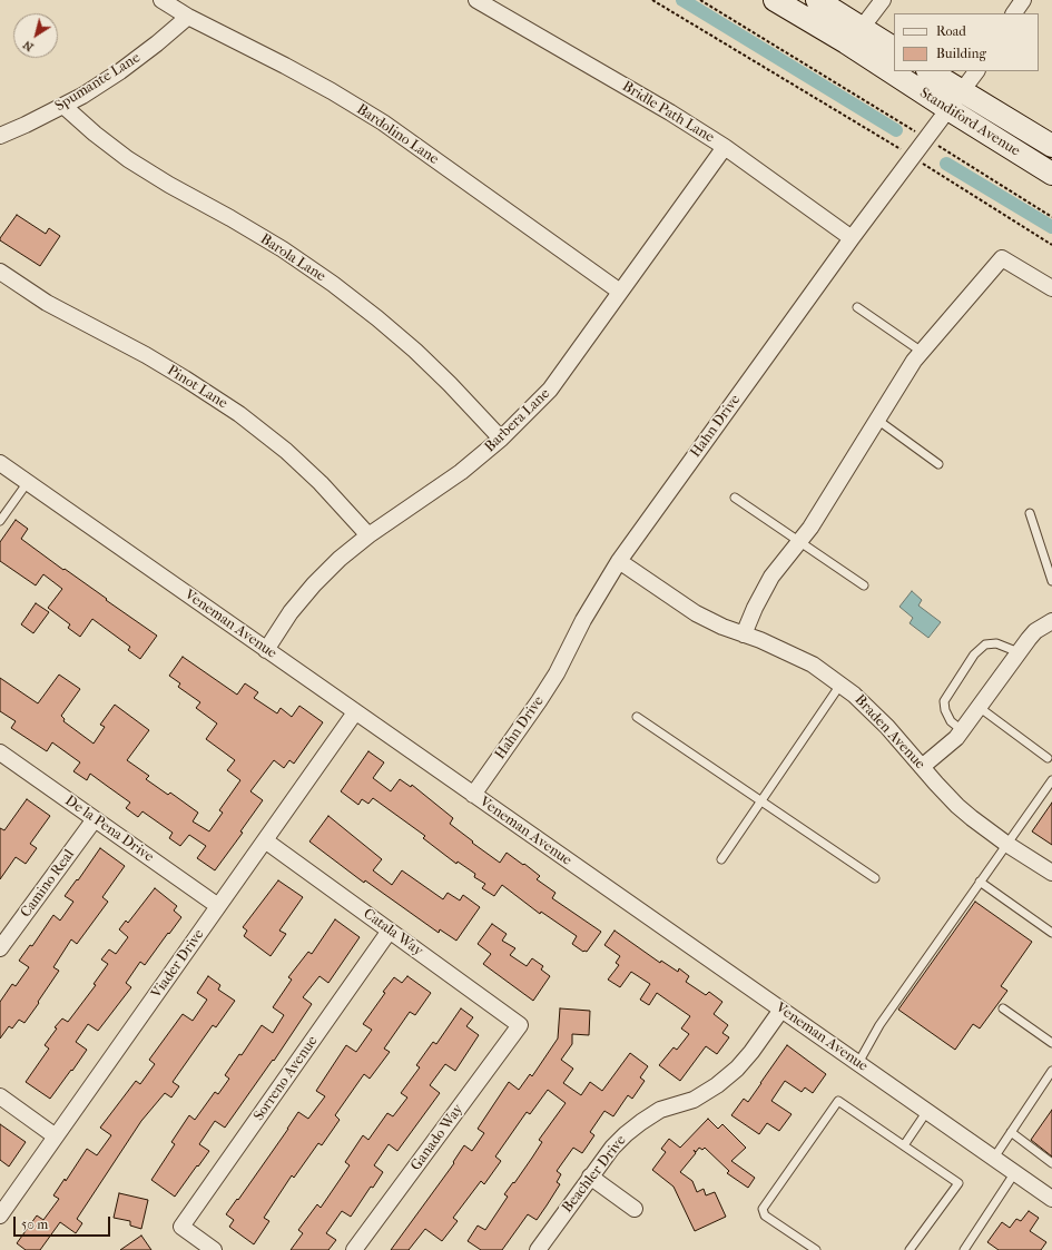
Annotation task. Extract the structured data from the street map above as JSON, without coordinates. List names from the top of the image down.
{
  "streets": {
    "main road": ["Standiford Avenue"],
    "street": [
      "Spumante Lane",
      "Bridle Path Lane",
      "Bardolino Lane",
      "Barola Lane",
      "Pinot Lane",
      "Barbera Lane",
      "Hahn Drive",
      "Veneman Avenue",
      "Braden Avenue",
      "De la Pena Drive",
      "Camino Real",
      "Catala Way",
      "Viader Drive",
      "Sorreno Avenue",
      "Ganado Way",
      "Beachler Drive"
    ]
  },
  "crossings": [
    ["Spumante Lane", "Bardolino Lane"],
    ["Spumante Lane", "Barola Lane"],
    ["Bridle Path Lane", "Barbera Lane"],
    ["Bridle Path Lane", "Hahn Drive"],
    ["Standiford Avenue", "Hahn Drive"],
    ["Bardolino Lane", "Barbera Lane"],
    ["Barola Lane", "Barbera Lane"],
    ["Pinot Lane", "Barbera Lane"],
    ["Barbera Lane", "Veneman Avenue"],
    ["Hahn Drive", "Veneman Avenue"],
    ["Hahn Drive", "Braden Avenue"],
    ["Veneman Avenue", "Viader Drive"],
    ["Veneman Avenue", "Beachler Drive"],
    ["De la Pena Drive", "Camino Real"],
    ["De la Pena Drive", "Viader Drive"],
    ["Catala Way", "Viader Drive"],
    ["Catala Way", "Sorreno Avenue"],
    ["Catala Way", "Ganado Way"]
  ],
  "legend": ["Road", "Building"],
  "scale_bar": "50 m",
  "north": "bottom left"
}
